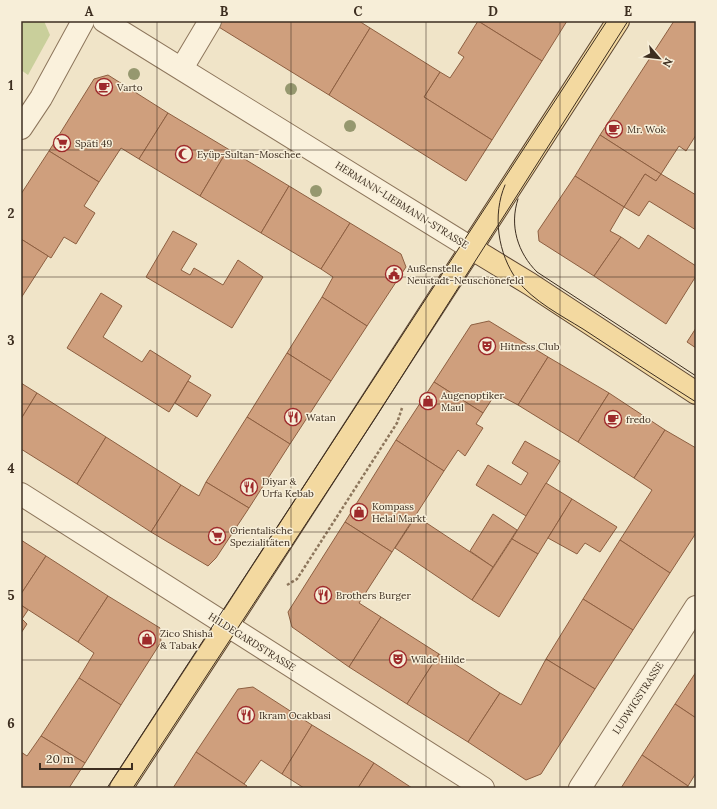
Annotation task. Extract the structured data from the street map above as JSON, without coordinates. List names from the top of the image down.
{
  "streets": {
    "main road": ["HERMANN-LIEBMANN-STRASSE"],
    "street": ["HILDEGARDSTRASSE", "LUDWIGSTRASSE"]
  },
  "places": {
    "cafe": ["Varto", "Mr. Wok", "fredo"],
    "supermarket": ["Späti 49", "Orientalische Spezialitäten"],
    "mosque": ["Eyüp-Sultan-Moschee"],
    "public building": ["Außenstelle Neustadt-Neuschönefeld"],
    "theatre": ["Hitness Club", "Wilde Hilde"],
    "shop": ["Augenoptiker Maul", "Kompass Helal Markt", "Zico Shisha & Tabak"],
    "restaurant": [
      "Watan",
      "Diyar & Urfa Kebab",
      "Brothers Burger",
      "Ikram Ocakbasi"
    ]
  },
  "scale_bar": "20 m",
  "north": "bottom right",
  "grid": {
    "columns": [
      "A",
      "B",
      "C",
      "D",
      "E"
    ],
    "rows": [
      "1",
      "2",
      "3",
      "4",
      "5",
      "6"
    ]
  }
}
